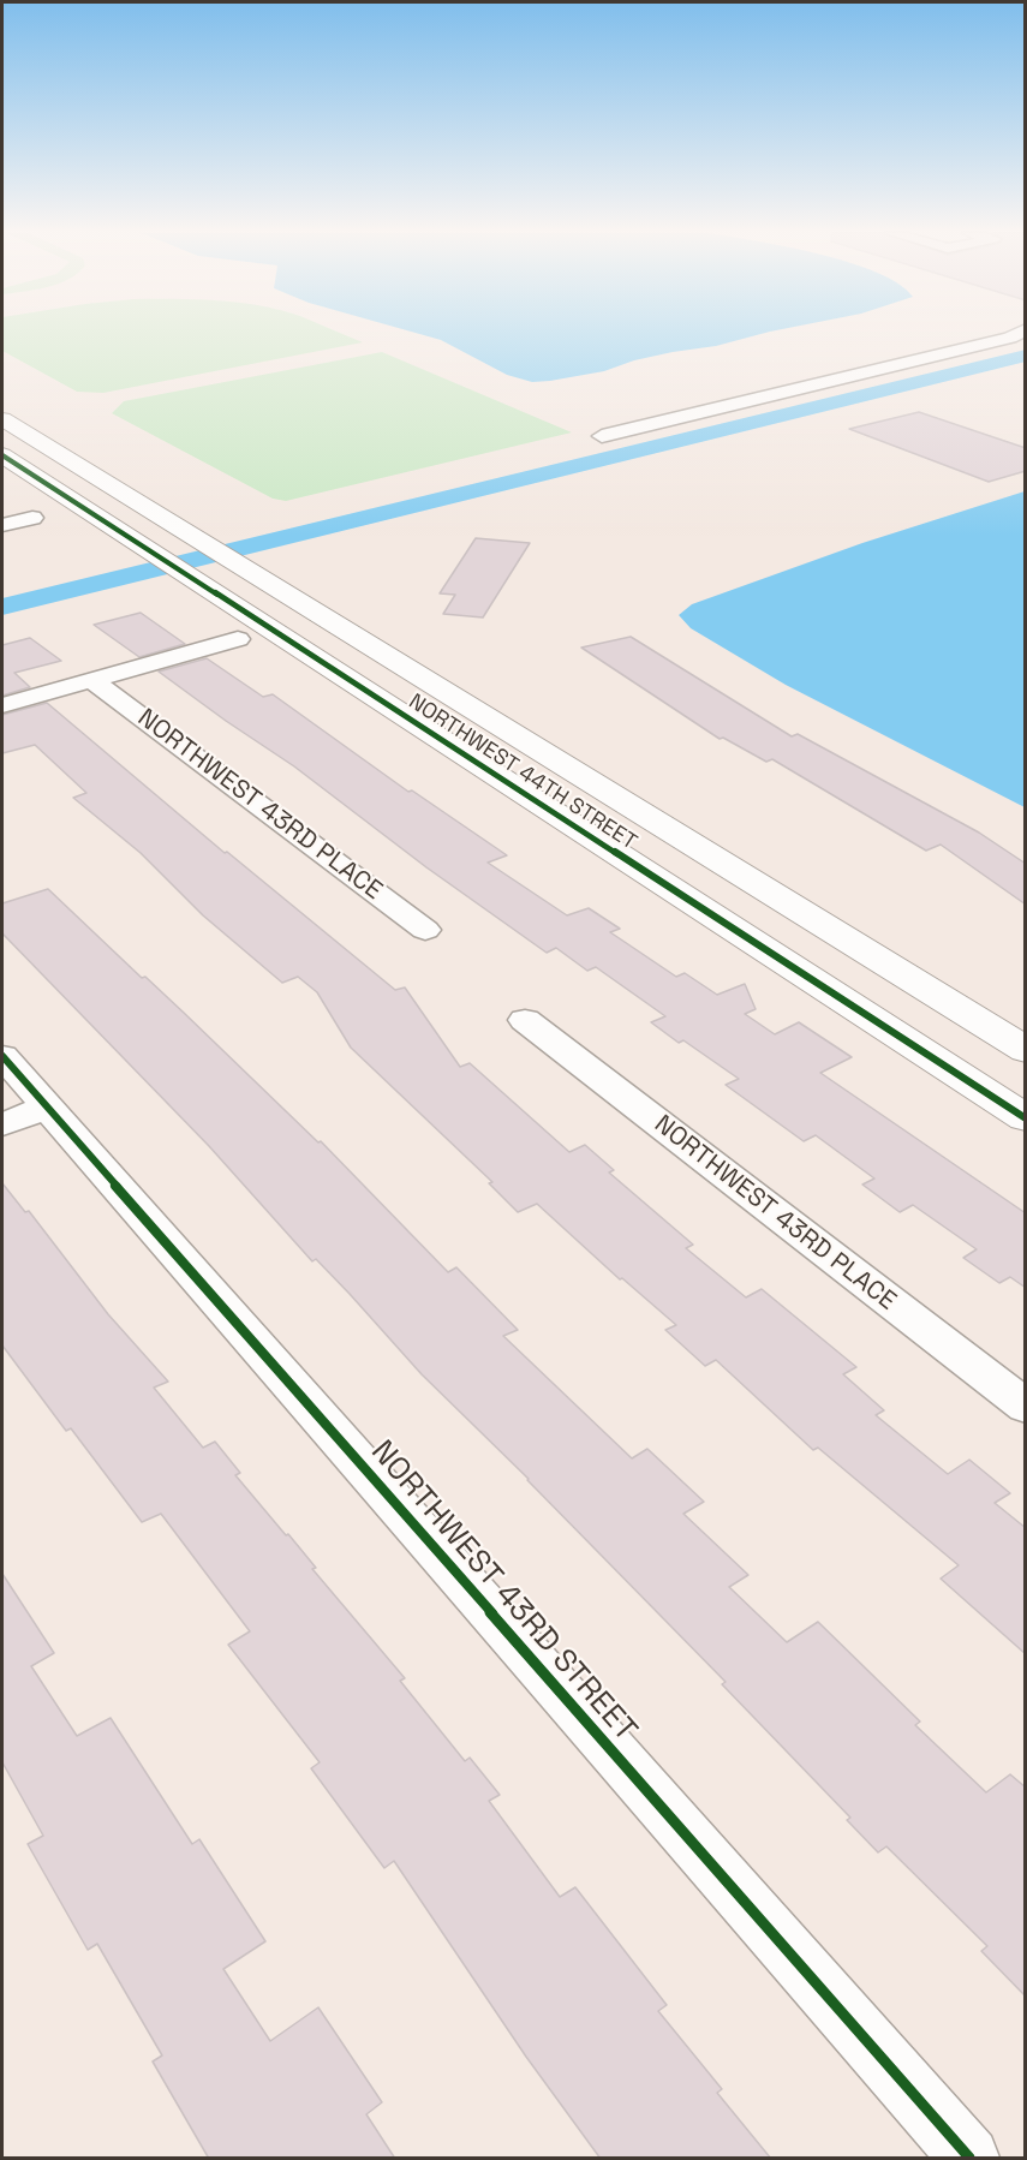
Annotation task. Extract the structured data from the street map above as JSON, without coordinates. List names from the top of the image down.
{
  "streets": {
    "street": ["NORTHWEST 44TH STREET", "NORTHWEST 43RD PLACE", "NORTHWEST 43RD STREET"]
  }
}
